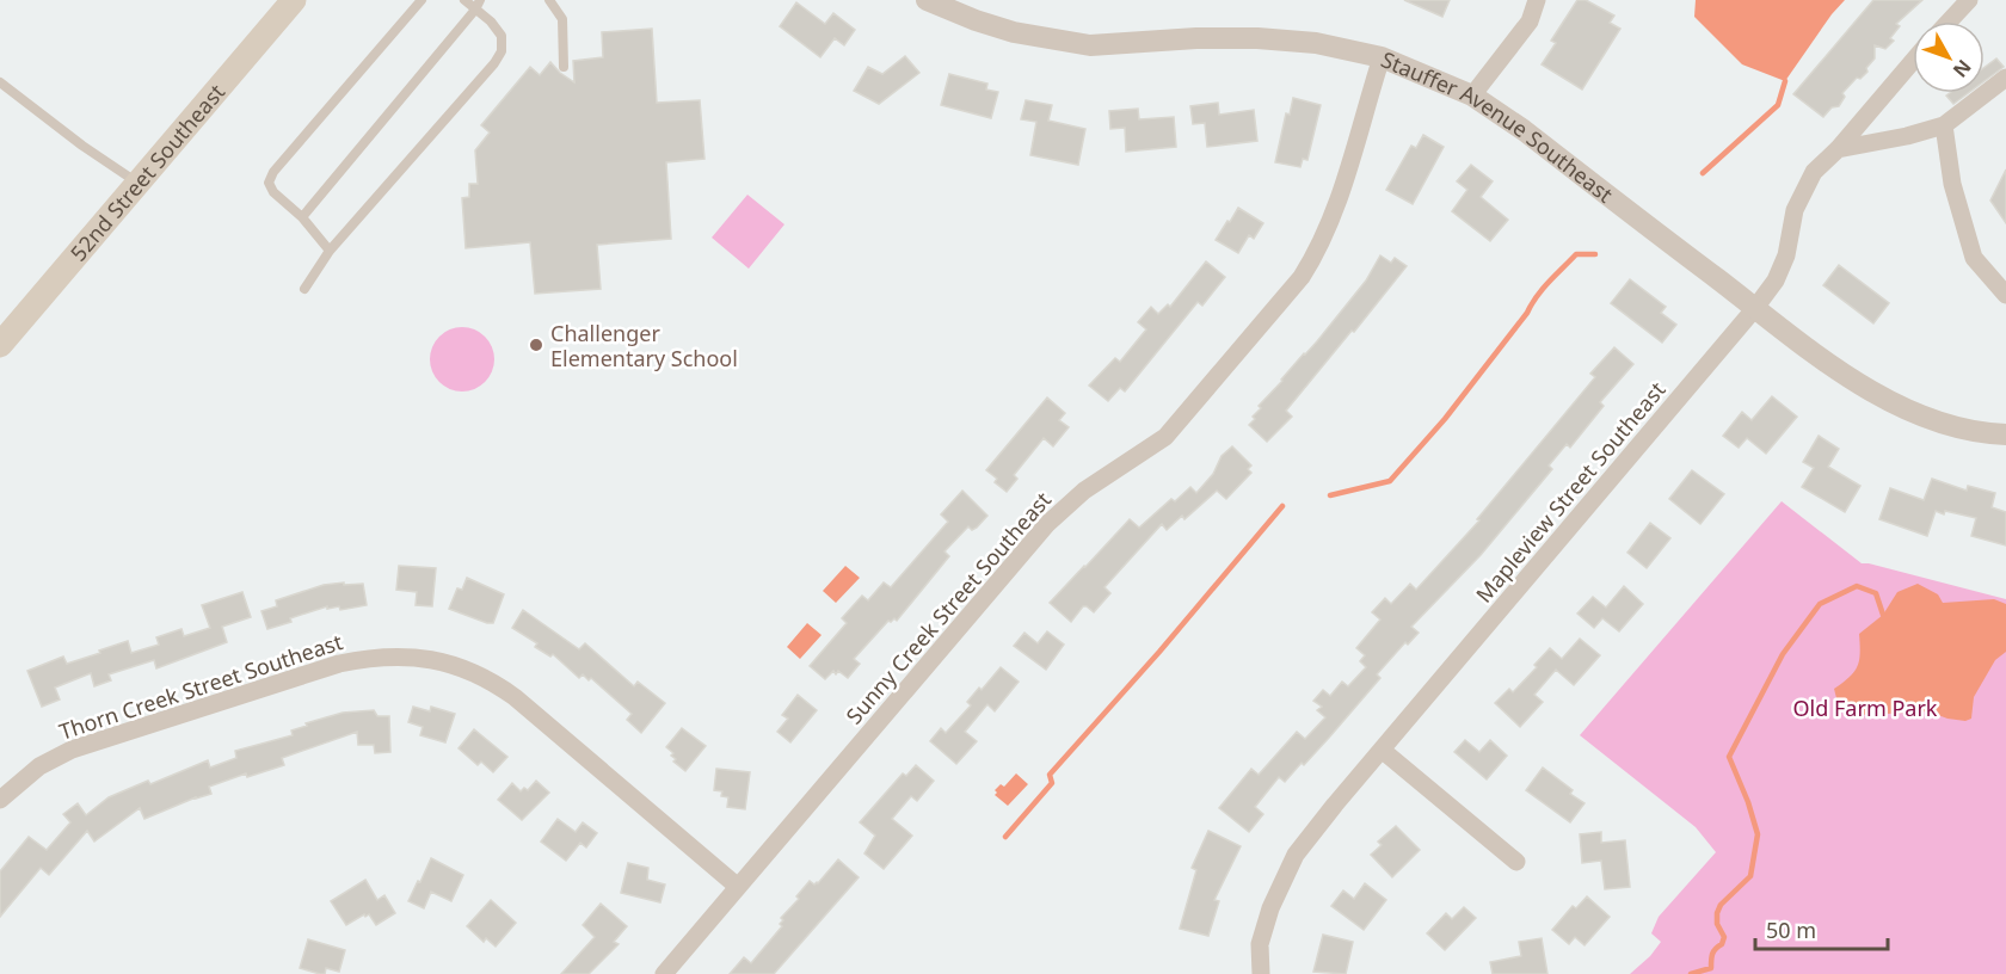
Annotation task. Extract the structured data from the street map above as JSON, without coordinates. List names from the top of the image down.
{
  "streets": {
    "main road": ["52nd Street Southeast"],
    "street": [
      "Stauffer Avenue Southeast",
      "Mapleview Street Southeast",
      "Sunny Creek Street Southeast",
      "Thorn Creek Street Southeast"
    ]
  },
  "crossings": [
    ["Stauffer Avenue Southeast", "Mapleview Street Southeast"],
    ["Stauffer Avenue Southeast", "Sunny Creek Street Southeast"],
    ["Sunny Creek Street Southeast", "Thorn Creek Street Southeast"]
  ],
  "parks": ["Old Farm Park"],
  "places": ["Challenger Elementary School"],
  "scale_bar": "50 m",
  "north": "bottom right"
}
